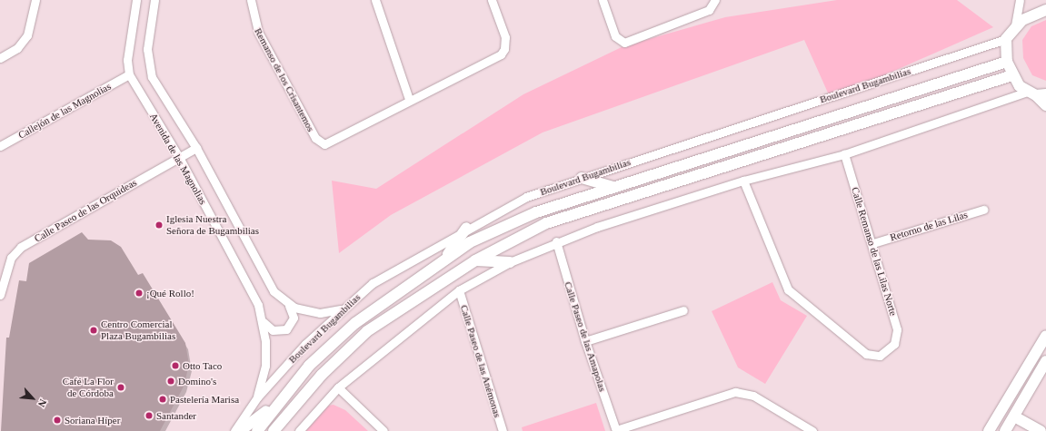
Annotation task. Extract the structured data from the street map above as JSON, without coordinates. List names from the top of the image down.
{
  "streets": {
    "street": [
      "Remanso de los Crisantemos",
      "Boulevard Bugambilias",
      "Callejón de las Magnolias",
      "Avenida de las Magnolias",
      "Calle Paseo de las Orquideas",
      "Retorno de las Lilas",
      "Calle Remanso de las Lilas Norte",
      "Calle Paseo de las Amapolas",
      "Calle Paseo de las Anémonas"
    ]
  },
  "crossings": [
    ["Boulevard Bugambilias", "Avenida de las Magnolias"],
    ["Callejón de las Magnolias", "Avenida de las Magnolias"],
    ["Avenida de las Magnolias", "Calle Paseo de las Orquideas"],
    ["Retorno de las Lilas", "Calle Remanso de las Lilas Norte"]
  ],
  "places": [
    "Iglesia Nuestra Señora de Bugambilias",
    "¡Qué Rollo!",
    "Centro Comercial Plaza Bugambilias",
    "Otto Taco",
    "Domino's",
    "Café La Flor de Córdoba",
    "Pastelería Marisa",
    "Santander",
    "Soriana Híper"
  ],
  "north": "bottom right"
}
